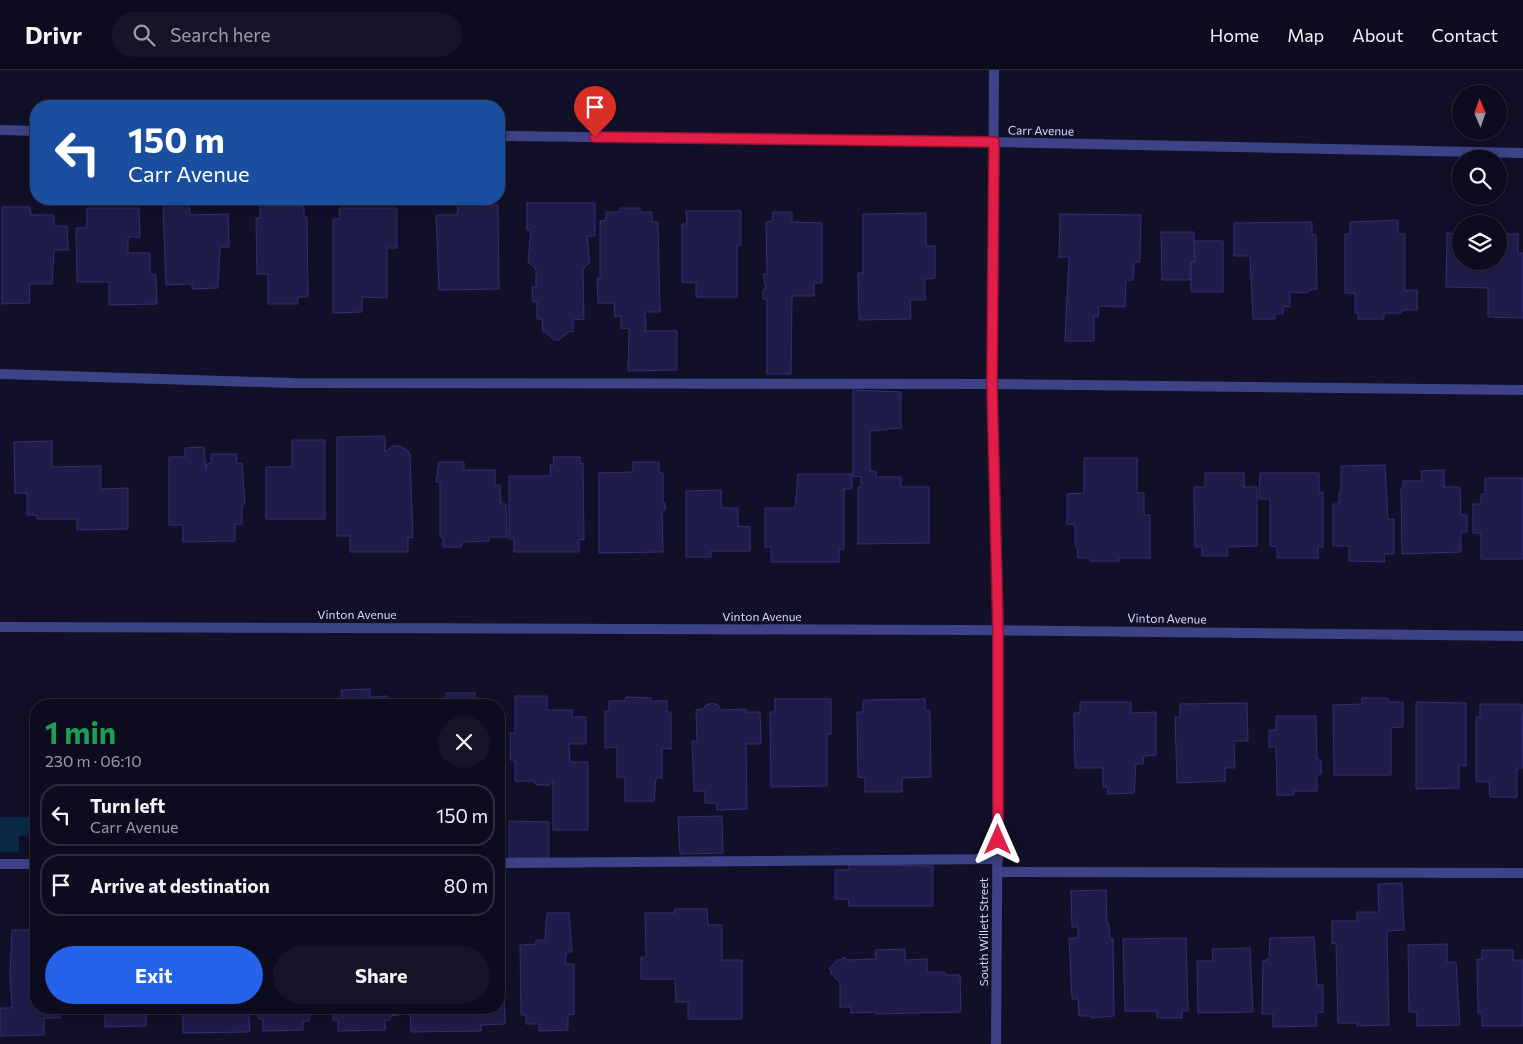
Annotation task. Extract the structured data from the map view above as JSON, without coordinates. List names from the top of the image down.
{
  "streets": {
    "street": ["Carr Avenue", "Vinton Avenue", "South Willett Street"]
  },
  "crossings": [
    ["Carr Avenue", "South Willett Street"],
    ["Vinton Avenue", "South Willett Street"]
  ],
  "north": "top",
  "page": {
    "header": "Drivr",
    "search": "Search here",
    "nav": [
      "Home",
      "Map",
      "About",
      "Contact"
    ],
    "turn": ["150 m", "Carr Avenue"],
    "heading": ["1 min", "230 m · 06:10"],
    "list": [
      {
        "name": "Turn left",
        "note": "Carr Avenue",
        "value": "150 m"
      },
      {
        "name": "Arrive at destination",
        "value": "80 m"
      }
    ],
    "buttons": ["Exit", "Share"]
  }
}
